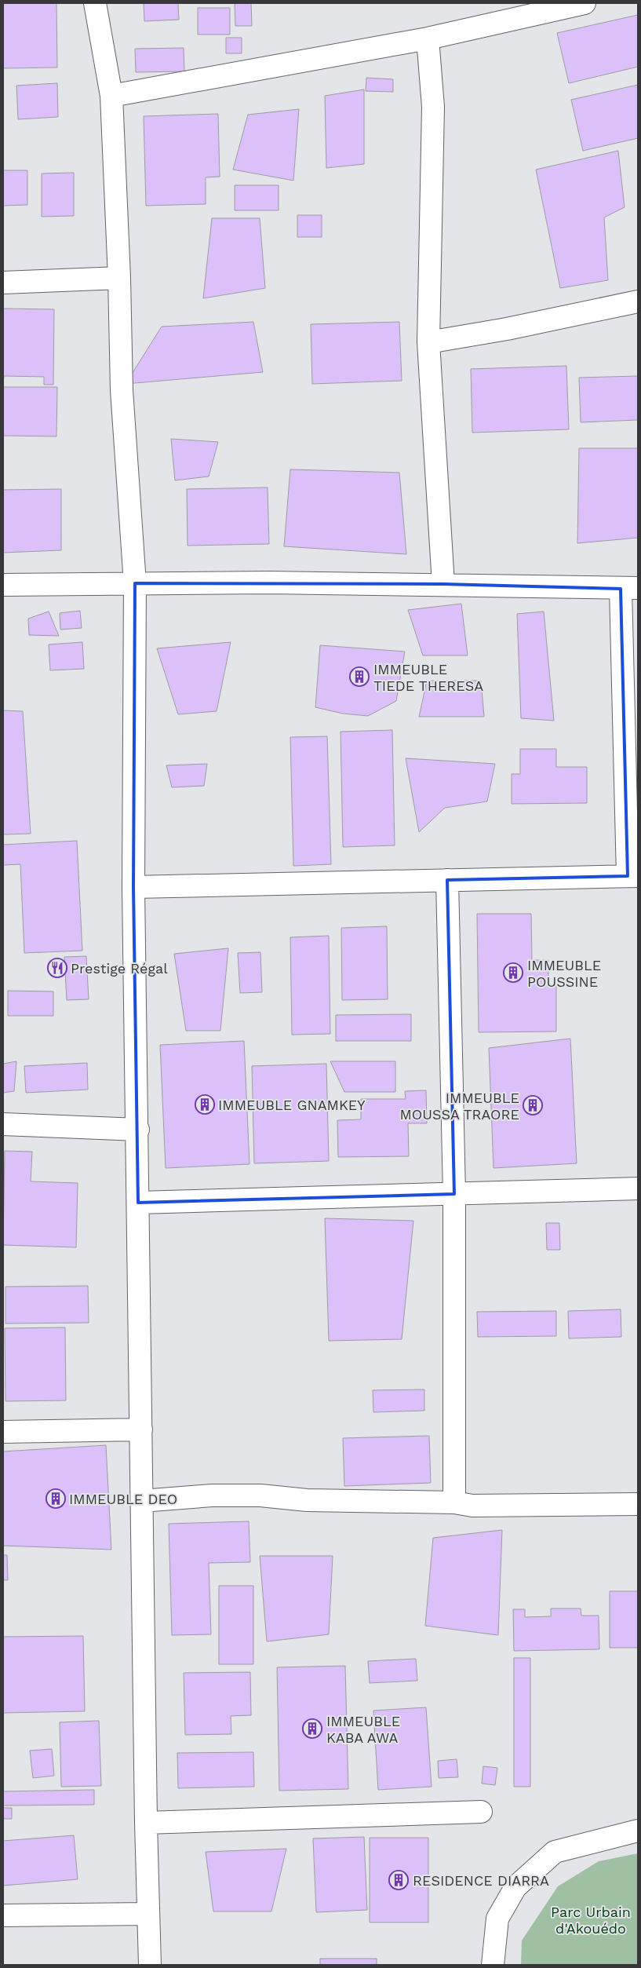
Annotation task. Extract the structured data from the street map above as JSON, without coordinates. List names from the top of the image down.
{
  "parks": ["Parc Urbain d'Akouédo"],
  "places": {
    "building": [
      "IMMEUBLE TIEDE THERESA",
      "IMMEUBLE POUSSINE",
      "IMMEUBLE GNAMKEY",
      "IMMEUBLE MOUSSA TRAORE",
      "IMMEUBLE DEO",
      "IMMEUBLE KABA AWA",
      "RESIDENCE DIARRA"
    ],
    "restaurant": ["Prestige Régal"]
  }
}
